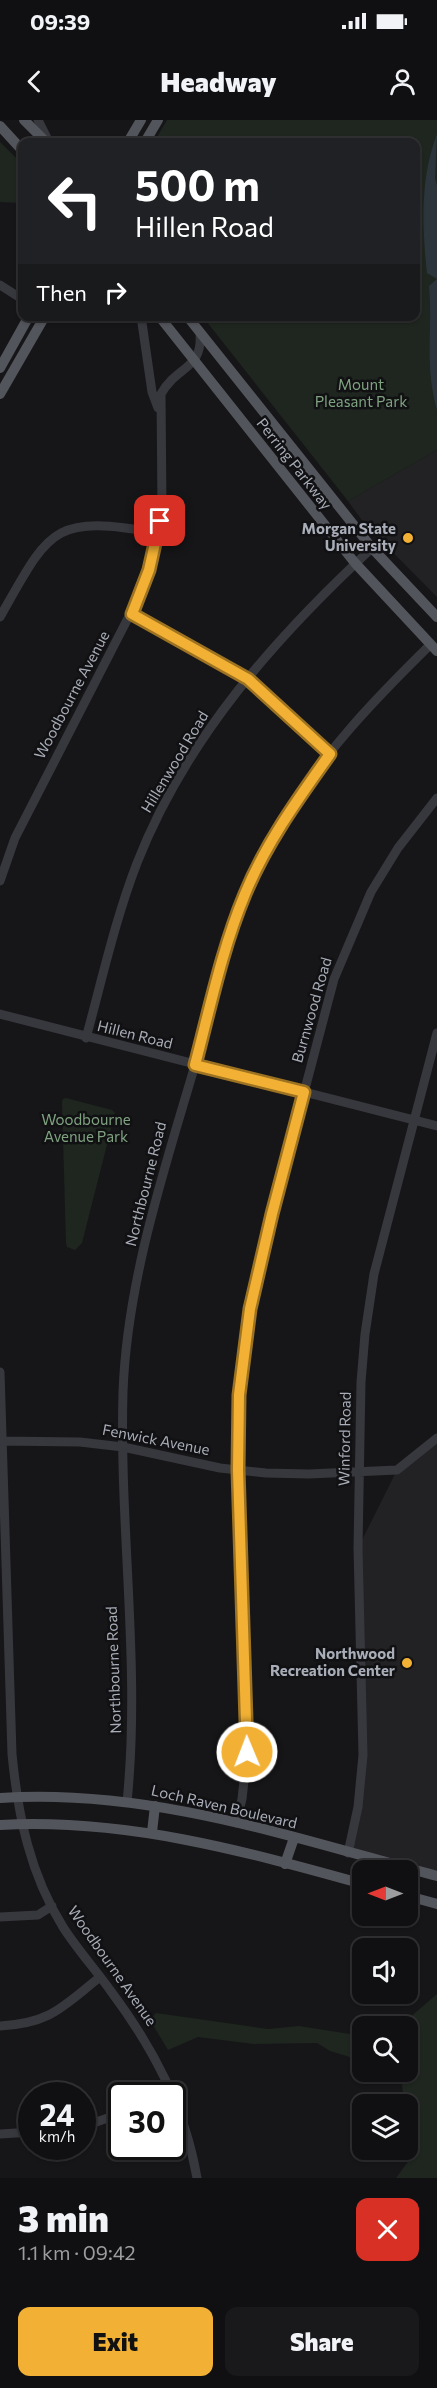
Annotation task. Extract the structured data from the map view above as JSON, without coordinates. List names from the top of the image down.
{
  "streets": {
    "main road": ["Perring Parkway", "Loch Raven Boulevard"],
    "street": [
      "Woodbourne Avenue",
      "Hillenwood Road",
      "Burnwood Road",
      "Hillen Road",
      "Northbourne Road",
      "Winford Road",
      "Fenwick Avenue"
    ]
  },
  "crossings": [
    ["Perring Parkway", "Woodbourne Avenue"],
    ["Perring Parkway", "Hillenwood Road"],
    ["Perring Parkway", "Northbourne Road"],
    ["Woodbourne Avenue", "Fenwick Avenue"],
    ["Woodbourne Avenue", "Loch Raven Boulevard"],
    ["Hillenwood Road", "Hillen Road"],
    ["Burnwood Road", "Hillen Road"],
    ["Burnwood Road", "Fenwick Avenue"],
    ["Burnwood Road", "Loch Raven Boulevard"],
    ["Hillen Road", "Northbourne Road"],
    ["Hillen Road", "Winford Road"],
    ["Northbourne Road", "Fenwick Avenue"],
    ["Northbourne Road", "Loch Raven Boulevard"],
    ["Winford Road", "Fenwick Avenue"],
    ["Winford Road", "Loch Raven Boulevard"]
  ],
  "parks": ["Mount Pleasant Park", "Woodbourne Avenue Park"],
  "places": ["Morgan State University", "Northwood Recreation Center"],
  "north": "left",
  "page": {
    "status": "09:39",
    "header": "Headway",
    "turn": ["500 m", "Hillen Road"],
    "then": "Then",
    "speed": "24 km/h",
    "limit": "30",
    "heading": ["3 min", "1.1 km · 09:42"],
    "buttons": ["Exit", "Share"]
  }
}
